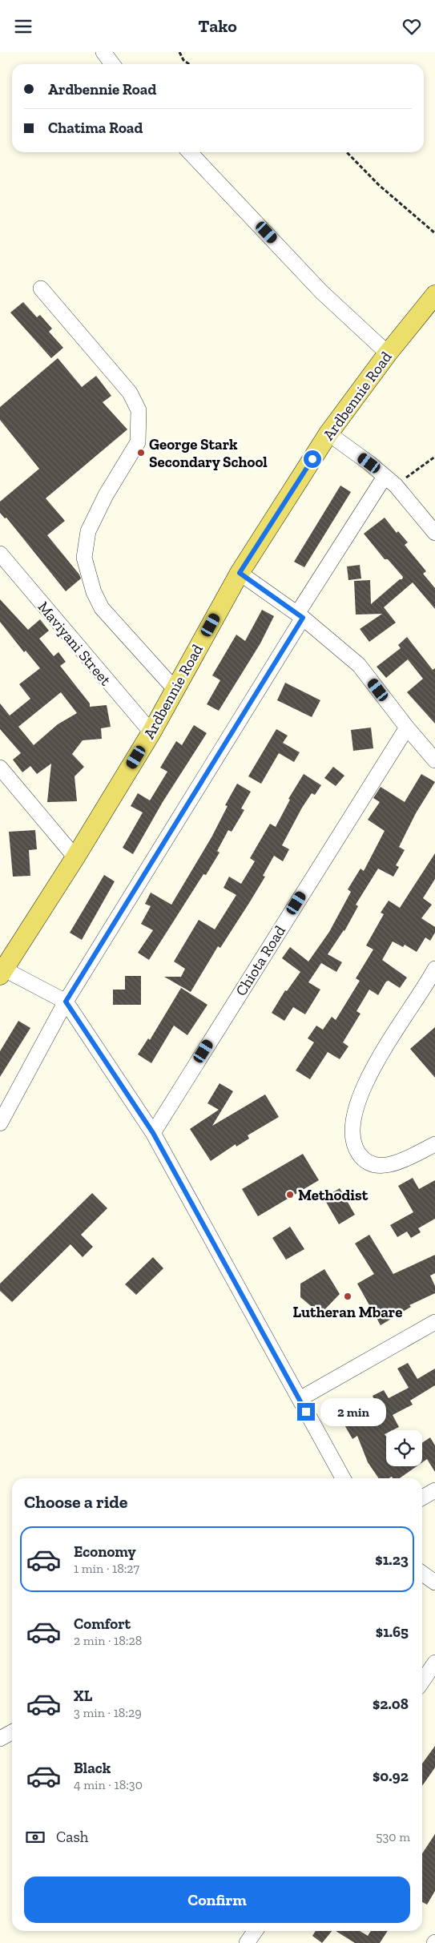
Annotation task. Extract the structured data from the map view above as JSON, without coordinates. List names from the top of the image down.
{
  "streets": {
    "main road": ["Ardbennie Road"],
    "street": ["Maviyani Street", "Chiota Road"]
  },
  "crossings": [
    ["Ardbennie Road", "Maviyani Street"]
  ],
  "places": ["George Stark Secondary School", "Methodist", "Lutheran Mbare"],
  "page": {
    "header": "Tako",
    "banner": ["Ardbennie Road", "Chatima Road"],
    "bubble": "2 min",
    "heading": "Choose a ride",
    "list": [
      {
        "name": "Economy",
        "note": "1 min · 18:27",
        "value": "$1.23"
      },
      {
        "name": "Comfort",
        "note": "2 min · 18:28",
        "value": "$1.65"
      },
      {
        "name": "XL",
        "note": "3 min · 18:29",
        "value": "$2.08"
      },
      {
        "name": "Black",
        "note": "4 min · 18:30",
        "value": "$0.92"
      }
    ],
    "pay": ["Cash", "530 m"],
    "buttons": "Confirm"
  }
}
